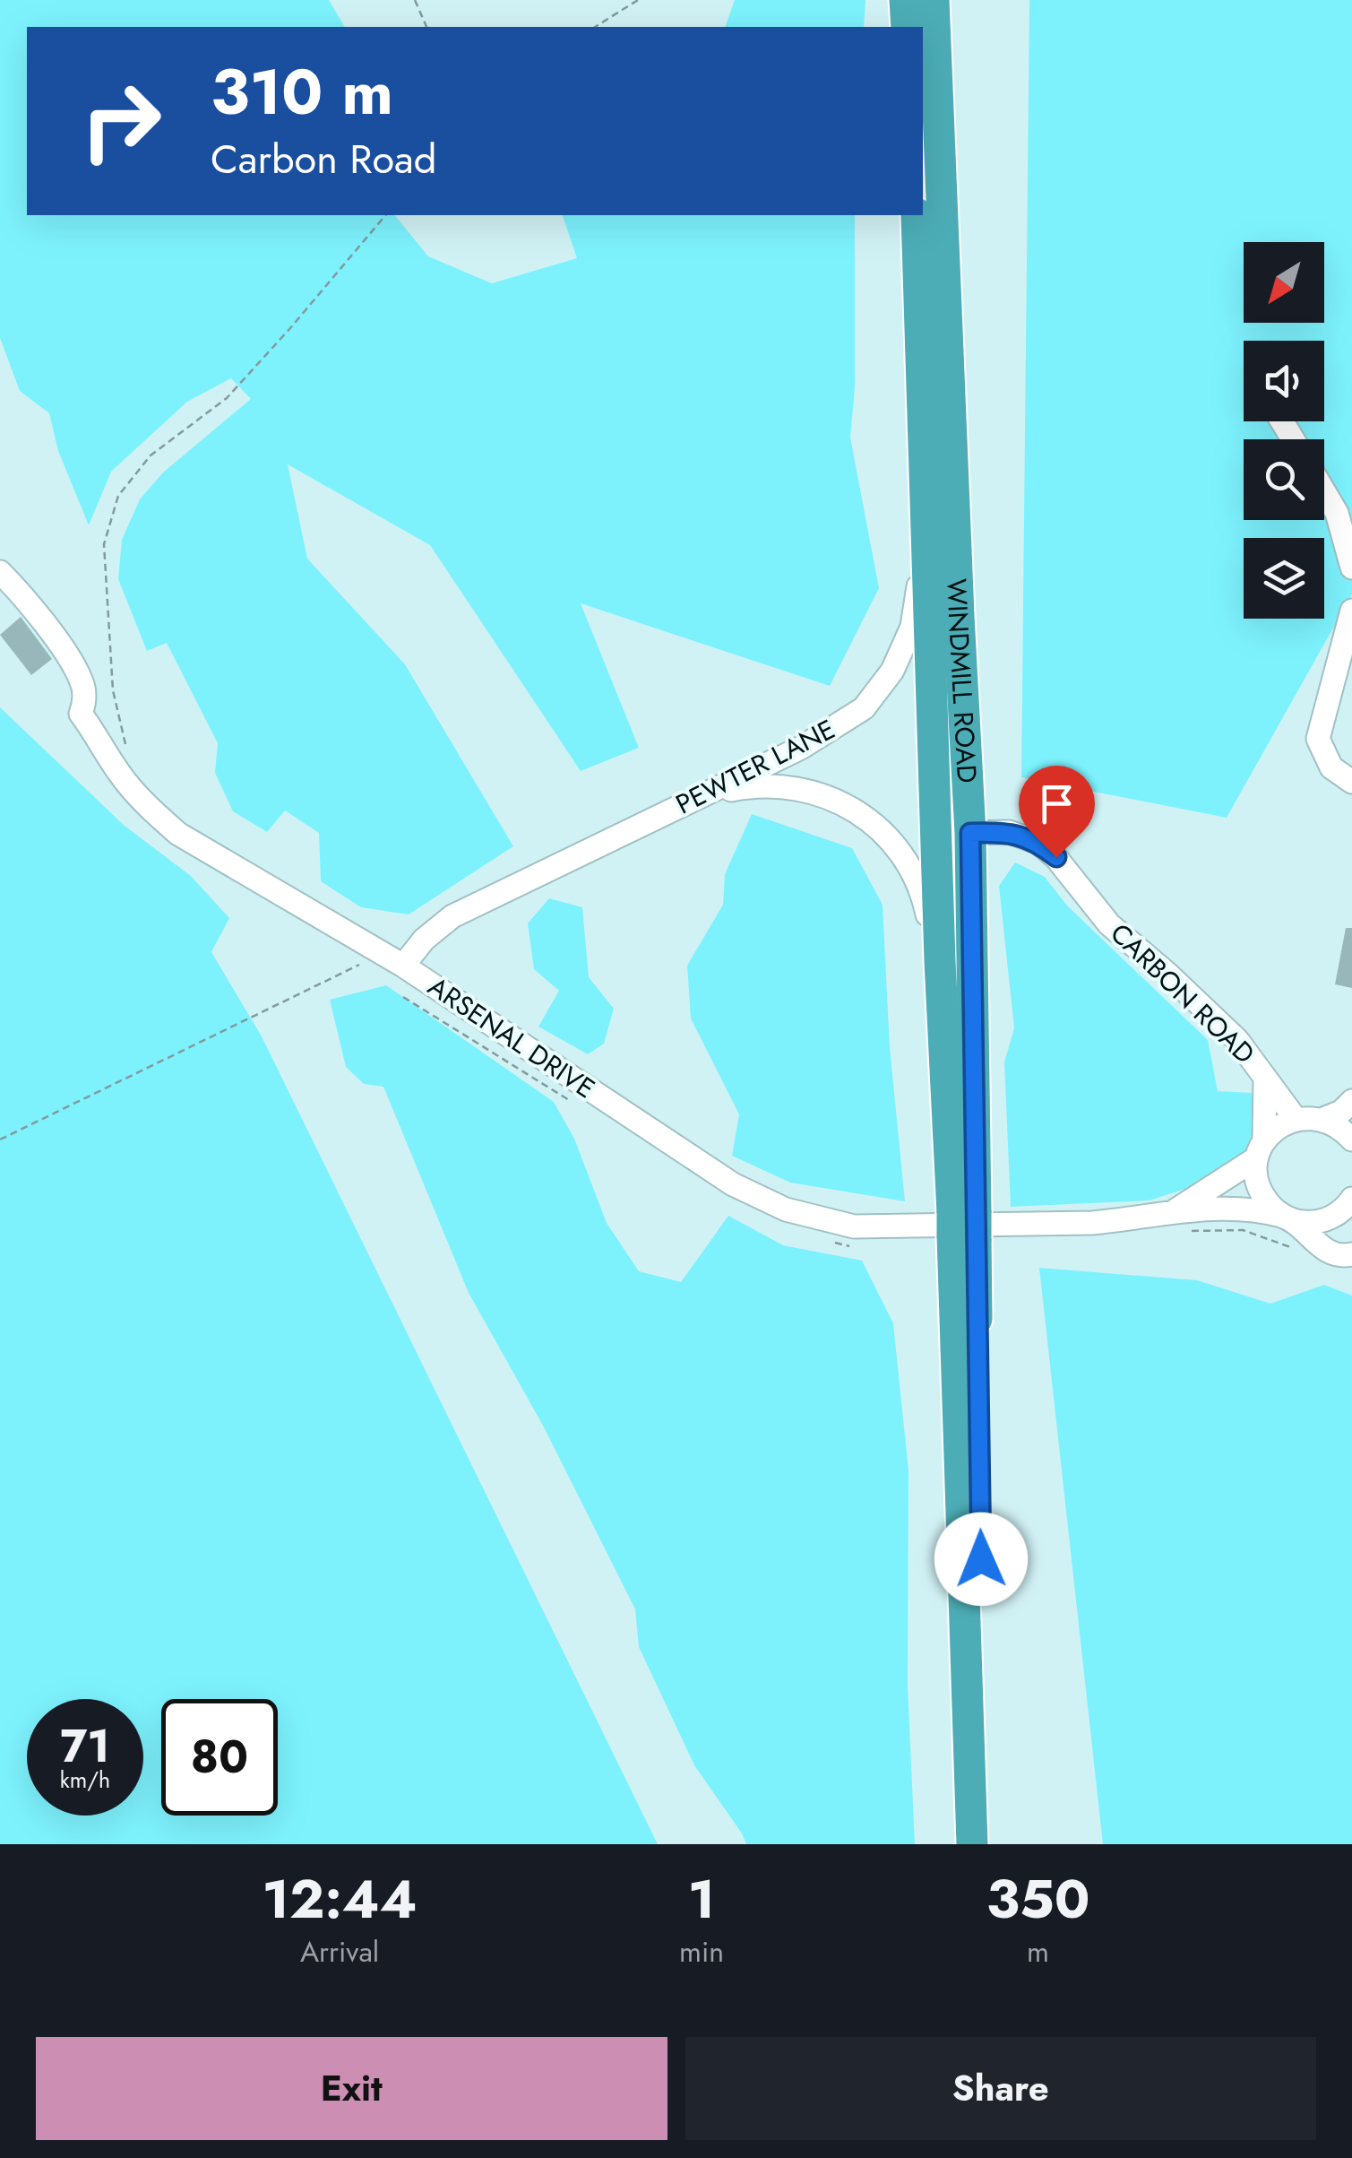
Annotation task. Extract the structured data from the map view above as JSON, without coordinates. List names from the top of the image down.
{
  "streets": {
    "highway": ["WINDMILL ROAD"],
    "lane": ["PEWTER LANE", "CARBON ROAD", "ARSENAL DRIVE"]
  },
  "crossings": [
    ["WINDMILL ROAD", "PEWTER LANE"],
    ["WINDMILL ROAD", "CARBON ROAD"],
    ["PEWTER LANE", "ARSENAL DRIVE"],
    ["CARBON ROAD", "ARSENAL DRIVE"]
  ],
  "north": "bottom left",
  "page": {
    "turn": ["310 m", "Carbon Road"],
    "speed": "71 km/h",
    "limit": "80",
    "eta": [
      "12:44",
      "Arrival",
      "1",
      "min",
      "350",
      "m"
    ],
    "buttons": ["Exit", "Share"]
  }
}
